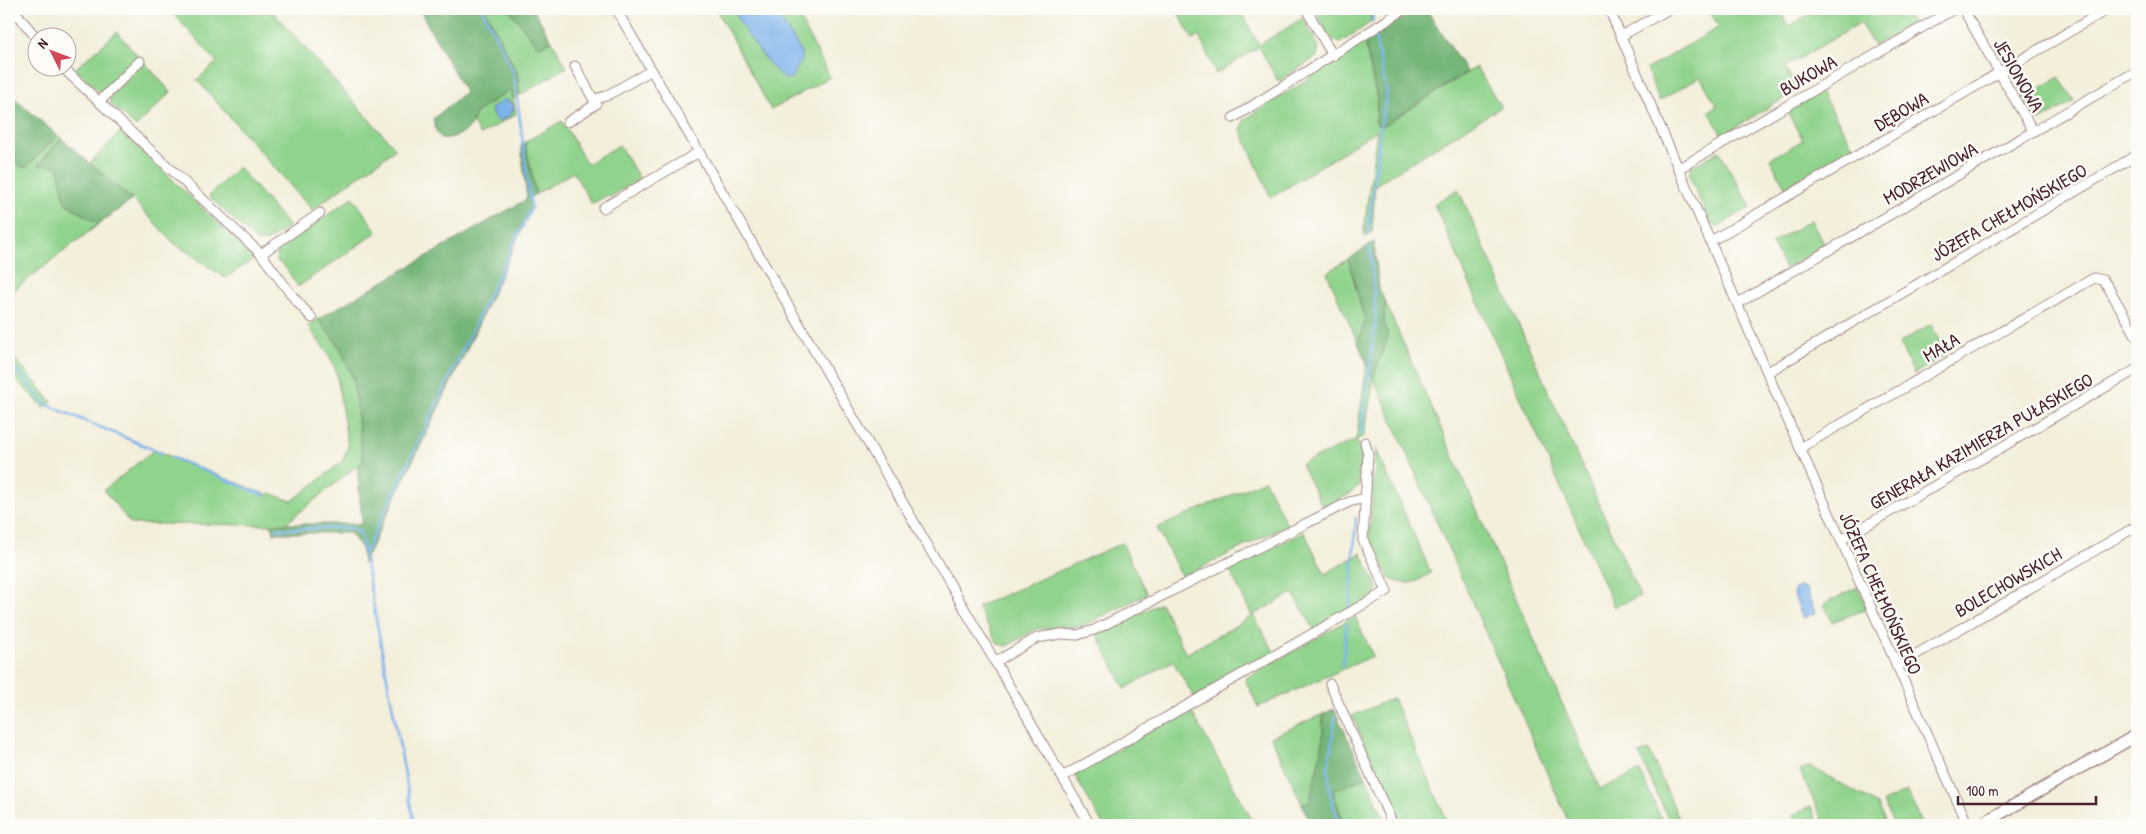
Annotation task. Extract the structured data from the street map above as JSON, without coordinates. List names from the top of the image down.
{
  "streets": {
    "street": [
      "BUKOWA",
      "JESIONOWA",
      "DĘBOWA",
      "MODRZEWIOWA",
      "JÓZEFA CHEŁMOŃSKIEGO",
      "MAŁA",
      "GENERAŁA KAZIMIERZA PUŁASKIEGO",
      "BOLECHOWSKICH"
    ]
  },
  "crossings": [
    ["BUKOWA", "JÓZEFA CHEŁMOŃSKIEGO"],
    ["JESIONOWA", "DĘBOWA"],
    ["JESIONOWA", "MODRZEWIOWA"],
    ["DĘBOWA", "JÓZEFA CHEŁMOŃSKIEGO"],
    ["MODRZEWIOWA", "JÓZEFA CHEŁMOŃSKIEGO"],
    ["JÓZEFA CHEŁMOŃSKIEGO", "MAŁA"],
    ["JÓZEFA CHEŁMOŃSKIEGO", "GENERAŁA KAZIMIERZA PUŁASKIEGO"],
    ["JÓZEFA CHEŁMOŃSKIEGO", "BOLECHOWSKICH"]
  ],
  "scale_bar": "100 m",
  "north": "top left"
}
